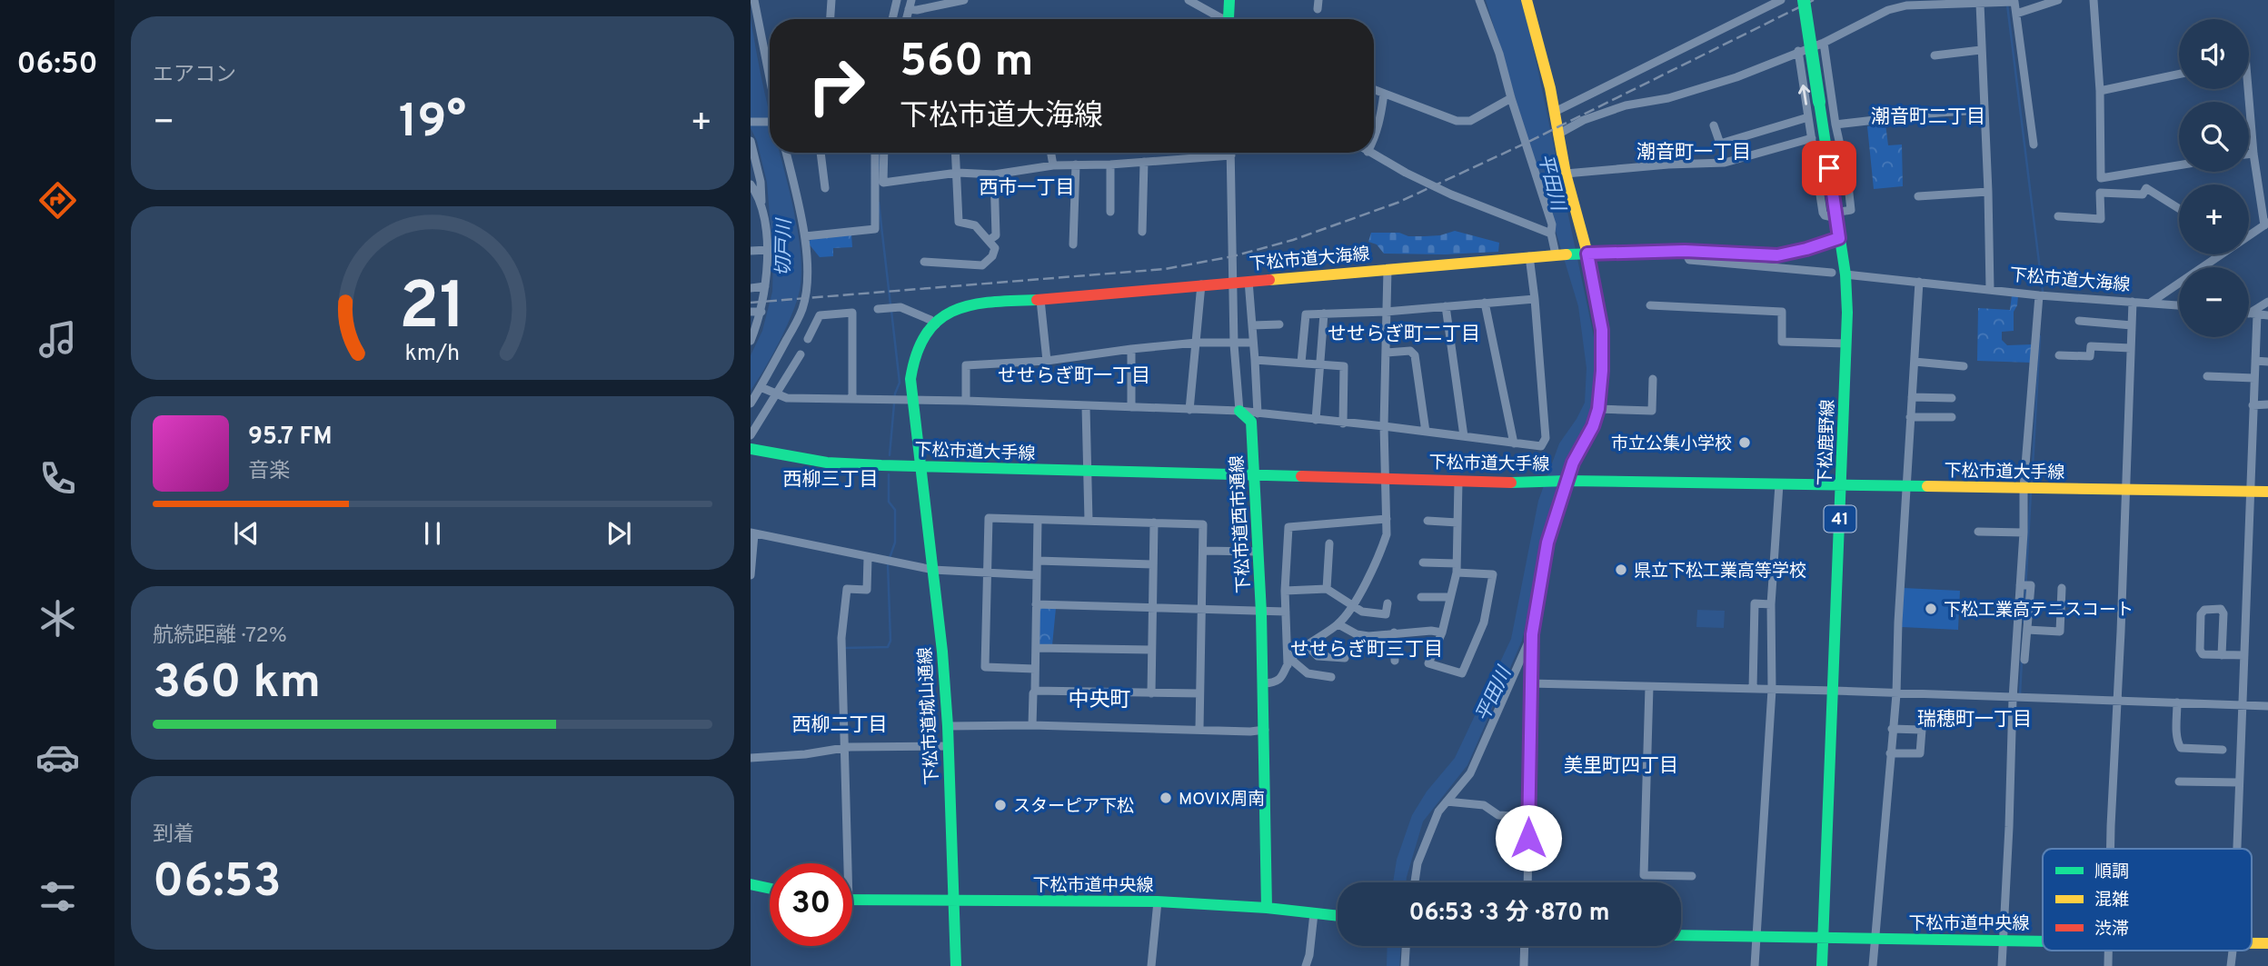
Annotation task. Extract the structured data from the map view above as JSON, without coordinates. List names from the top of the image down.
{
  "streets": {
    "street": [
      "下松市道大海線",
      "下松鹿野線",
      "下松市道大手線",
      "41",
      "下松市道西市通線",
      "下松市道城山通線",
      "下松市道中央線"
    ]
  },
  "crossings": [
    ["下松市道大海線", "下松鹿野線"],
    ["下松市道大海線", "下松市道大手線"],
    ["下松市道大海線", "下松市道西市通線"],
    ["下松市道大海線", "下松市道城山通線"],
    ["下松鹿野線", "下松市道大手線"],
    ["下松鹿野線", "下松市道中央線"],
    ["下松市道大手線", "下松市道西市通線"],
    ["下松市道大手線", "下松市道城山通線"],
    ["下松市道西市通線", "下松市道中央線"],
    ["下松市道城山通線", "下松市道中央線"]
  ],
  "districts": [
    "潮音町二丁目",
    "潮音町一丁目",
    "西市一丁目",
    "せせらぎ町二丁目",
    "せせらぎ町一丁目",
    "西柳三丁目",
    "せせらぎ町三丁目",
    "中央町",
    "瑞穂町一丁目",
    "西柳二丁目",
    "美里町四丁目"
  ],
  "water": ["平田川", "切戸川"],
  "places": [
    "市立公集小学校",
    "県立下松工業高等学校",
    "下松工業高テニスコート",
    "MOVIX周南",
    "スターピア下松"
  ],
  "legend": ["順調", "混雑", "渋滞"],
  "page": {
    "tabs": "06:50",
    "tile": [
      "エアコン",
      ["航続距離 · 72%", "360 km"],
      ["到着", "06:53"]
    ],
    "map_buttons": ["+", "−"],
    "turn": ["560 m", "下松市道大海線"],
    "heat": ["−", "19°", "+"],
    "song": ["95.7 FM", "音楽"],
    "limit": "30",
    "trip": "06:53 · 3 分 · 870 m",
    "gauge": ["21", "km/h"]
  }
}
